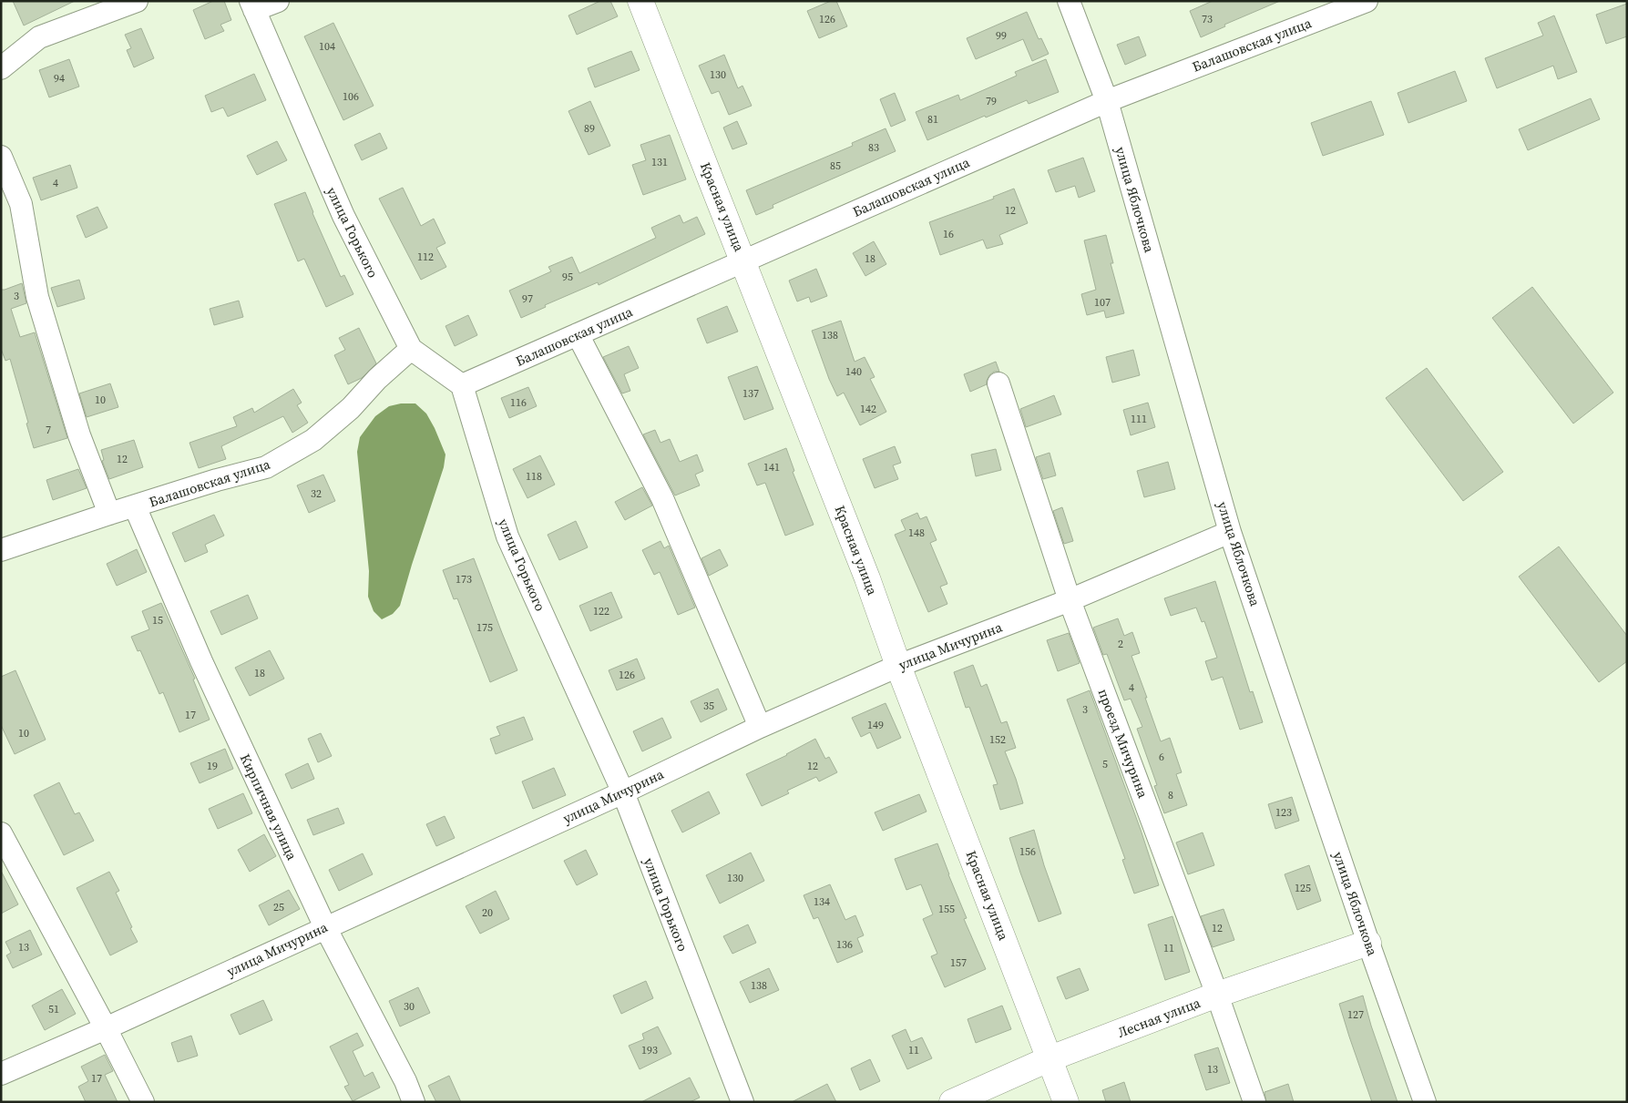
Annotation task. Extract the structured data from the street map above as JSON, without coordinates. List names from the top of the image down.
{
  "streets": {
    "main road": ["Красная улица", "Лесная улица"],
    "street": [
      "Балашовская улица",
      "улица Яблочкова",
      "улица Горького",
      "улица Мичурина",
      "проезд Мичурина",
      "Кирпичная улица"
    ]
  },
  "crossings": [
    ["Балашовская улица", "улица Яблочкова"],
    ["Балашовская улица", "Красная улица"],
    ["Балашовская улица", "улица Горького"],
    ["Балашовская улица", "Кирпичная улица"],
    ["улица Яблочкова", "улица Мичурина"],
    ["улица Яблочкова", "Лесная улица"],
    ["Красная улица", "улица Мичурина"],
    ["Красная улица", "Лесная улица"],
    ["улица Горького", "улица Мичурина"],
    ["улица Мичурина", "проезд Мичурина"],
    ["улица Мичурина", "Кирпичная улица"],
    ["проезд Мичурина", "Лесная улица"]
  ],
  "house_numbers": [
    "126",
    "73",
    "99",
    "104",
    "130",
    "94",
    "106",
    "79",
    "81",
    "89",
    "83",
    "131",
    "85",
    "4",
    "12",
    "16",
    "112",
    "18",
    "95",
    "3",
    "97",
    "107",
    "138",
    "140",
    "137",
    "10",
    "116",
    "142",
    "111",
    "7",
    "12",
    "141",
    "118",
    "32",
    "148",
    "173",
    "122",
    "15",
    "175",
    "2",
    "18",
    "126",
    "4",
    "35",
    "3",
    "17",
    "149",
    "10",
    "152",
    "6",
    "5",
    "19",
    "12",
    "8",
    "123",
    "156",
    "130",
    "125",
    "134",
    "25",
    "155",
    "20",
    "12",
    "136",
    "13",
    "11",
    "157",
    "138",
    "30",
    "51",
    "127",
    "193",
    "11",
    "13",
    "17"
  ]
}
